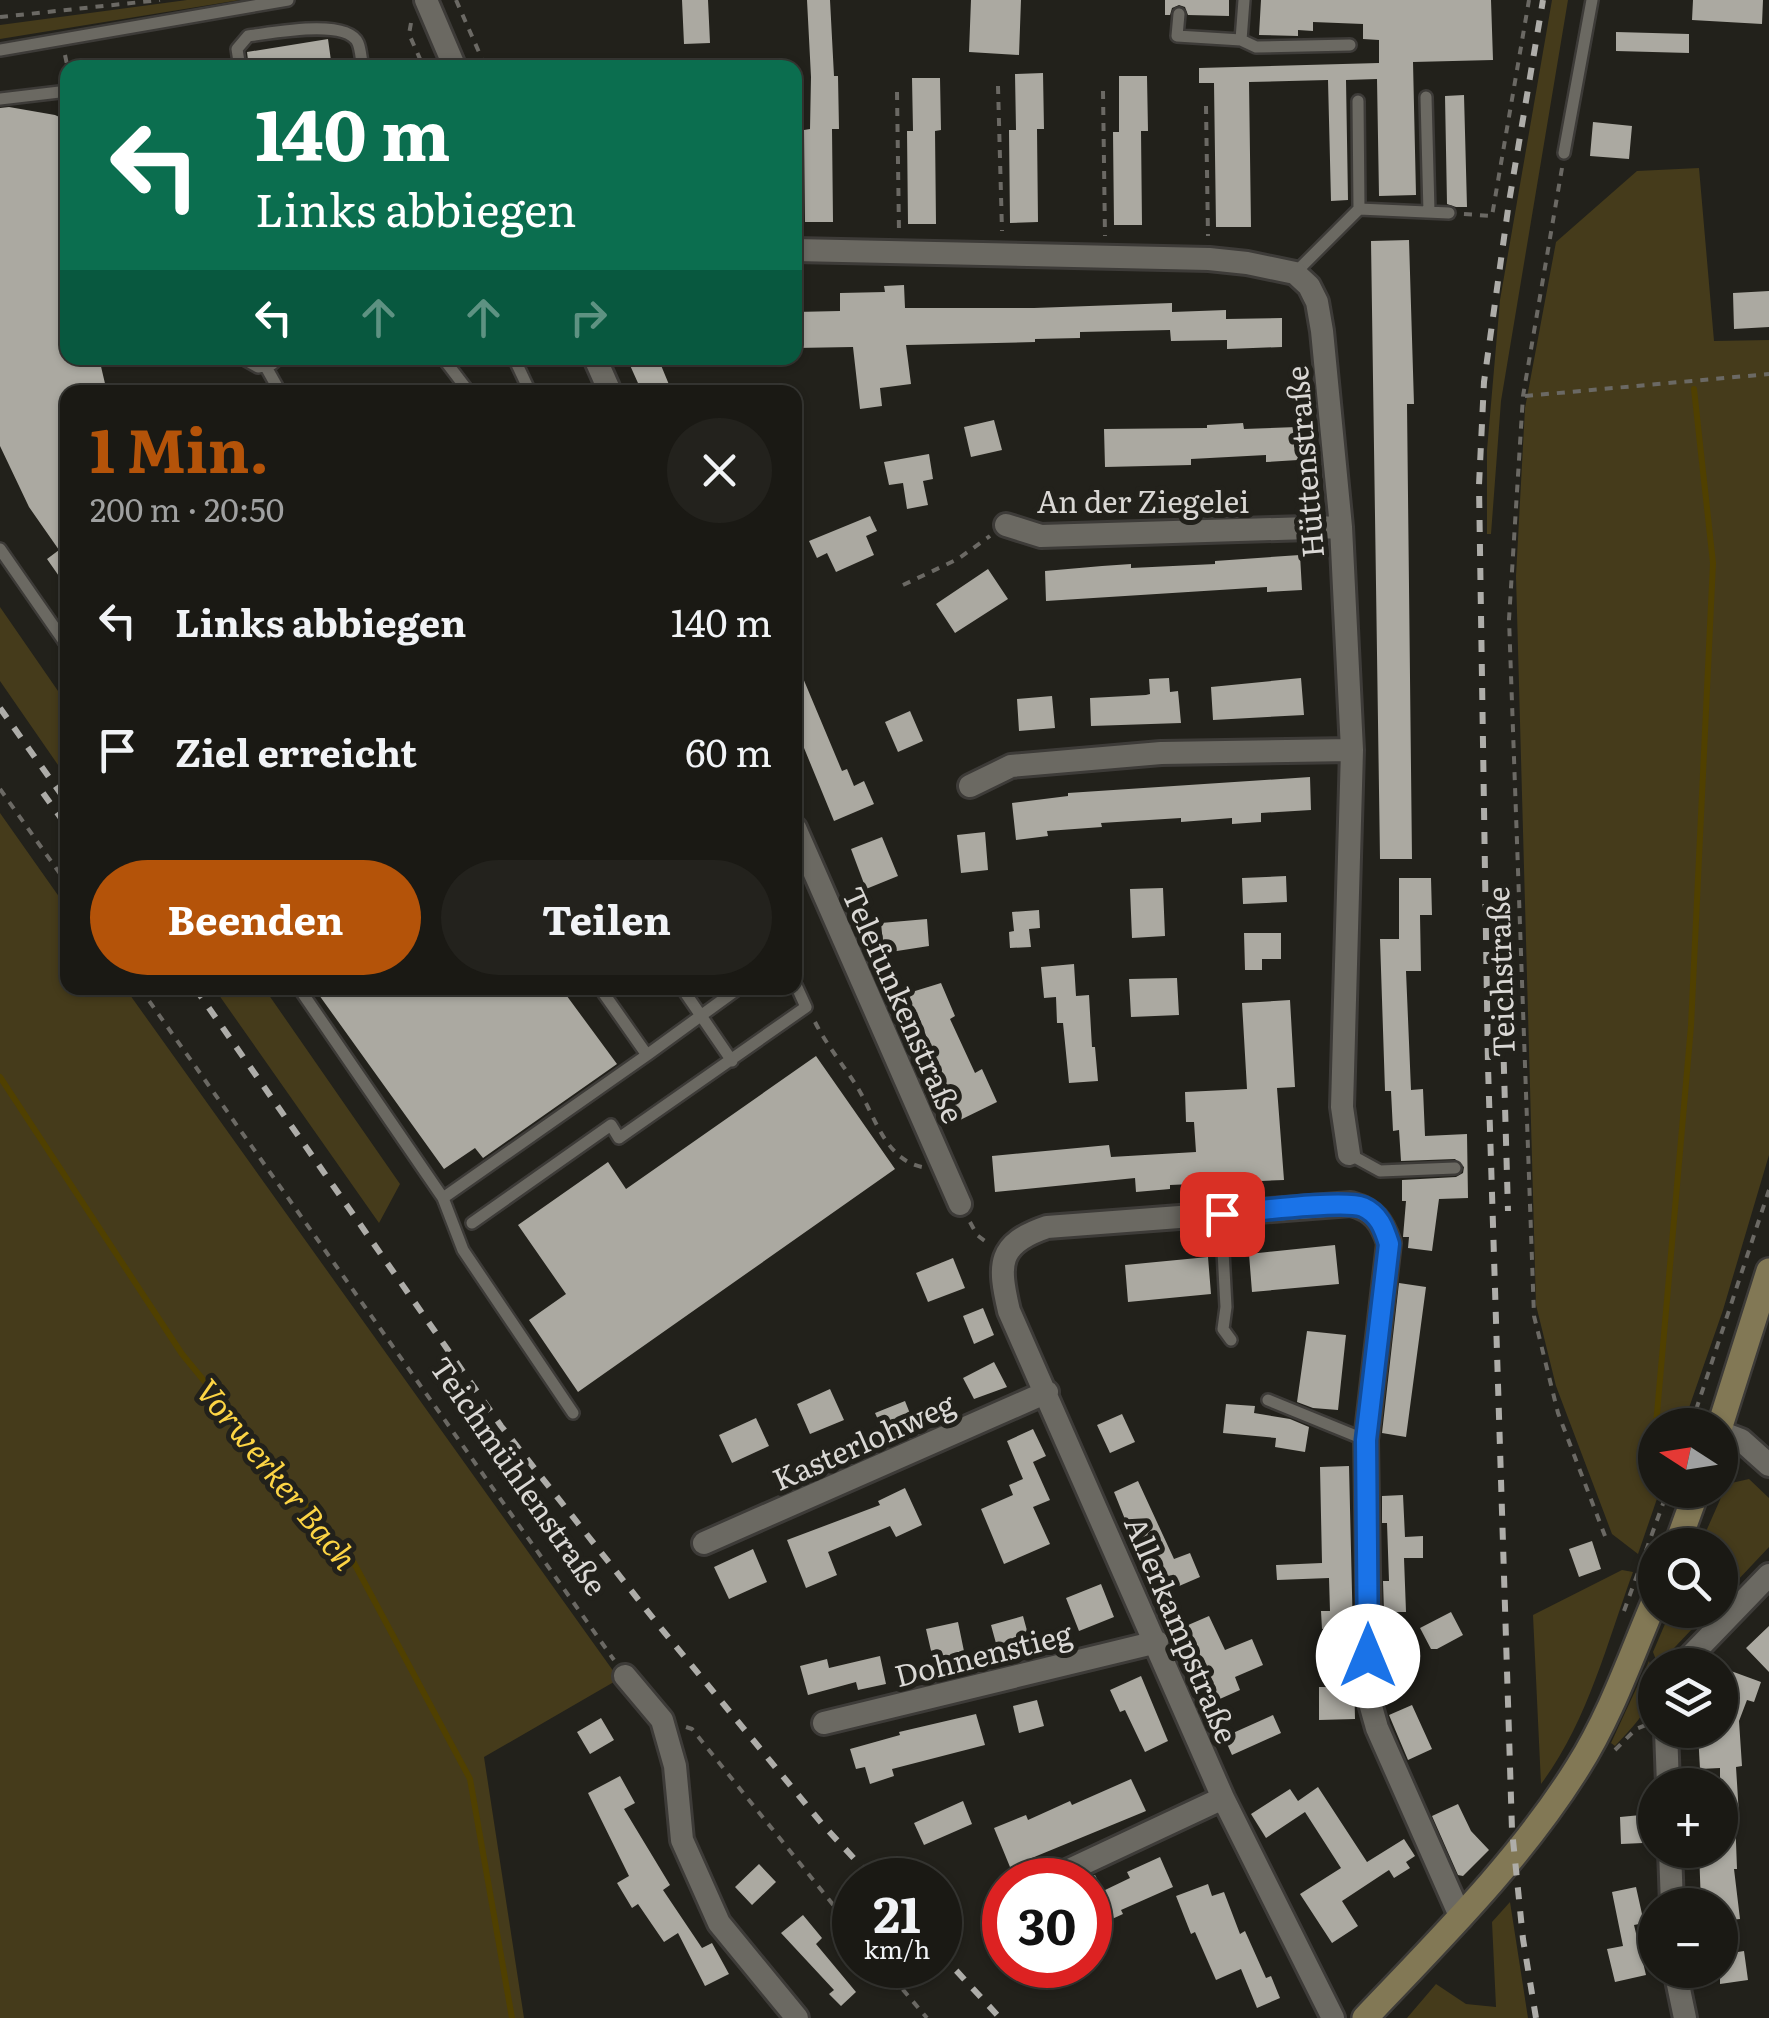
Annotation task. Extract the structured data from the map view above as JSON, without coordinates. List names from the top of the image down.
{
  "streets": {
    "street": [
      "Hüttenstraße",
      "An der Ziegelei",
      "Telefunkenstraße",
      "Kasterlohweg",
      "Allerkampstraße",
      "Dohnenstieg"
    ],
    "path": ["Teichstraße", "Teichmühlenstraße"]
  },
  "crossings": [
    ["Hüttenstraße", "An der Ziegelei"],
    ["Kasterlohweg", "Allerkampstraße"],
    ["Allerkampstraße", "Dohnenstieg"]
  ],
  "water": ["Vorwerker Bach"],
  "north": "left",
  "page": {
    "turn": ["140 m", "Links abbiegen"],
    "heading": ["1 Min.", "200 m · 20:50"],
    "list": [
      {
        "name": "Links abbiegen",
        "value": "140 m"
      },
      {
        "name": "Ziel erreicht",
        "value": "60 m"
      }
    ],
    "buttons": ["Beenden", "Teilen"],
    "map_buttons": ["+", "−"],
    "speed": "21 km/h",
    "limit": "30"
  }
}
